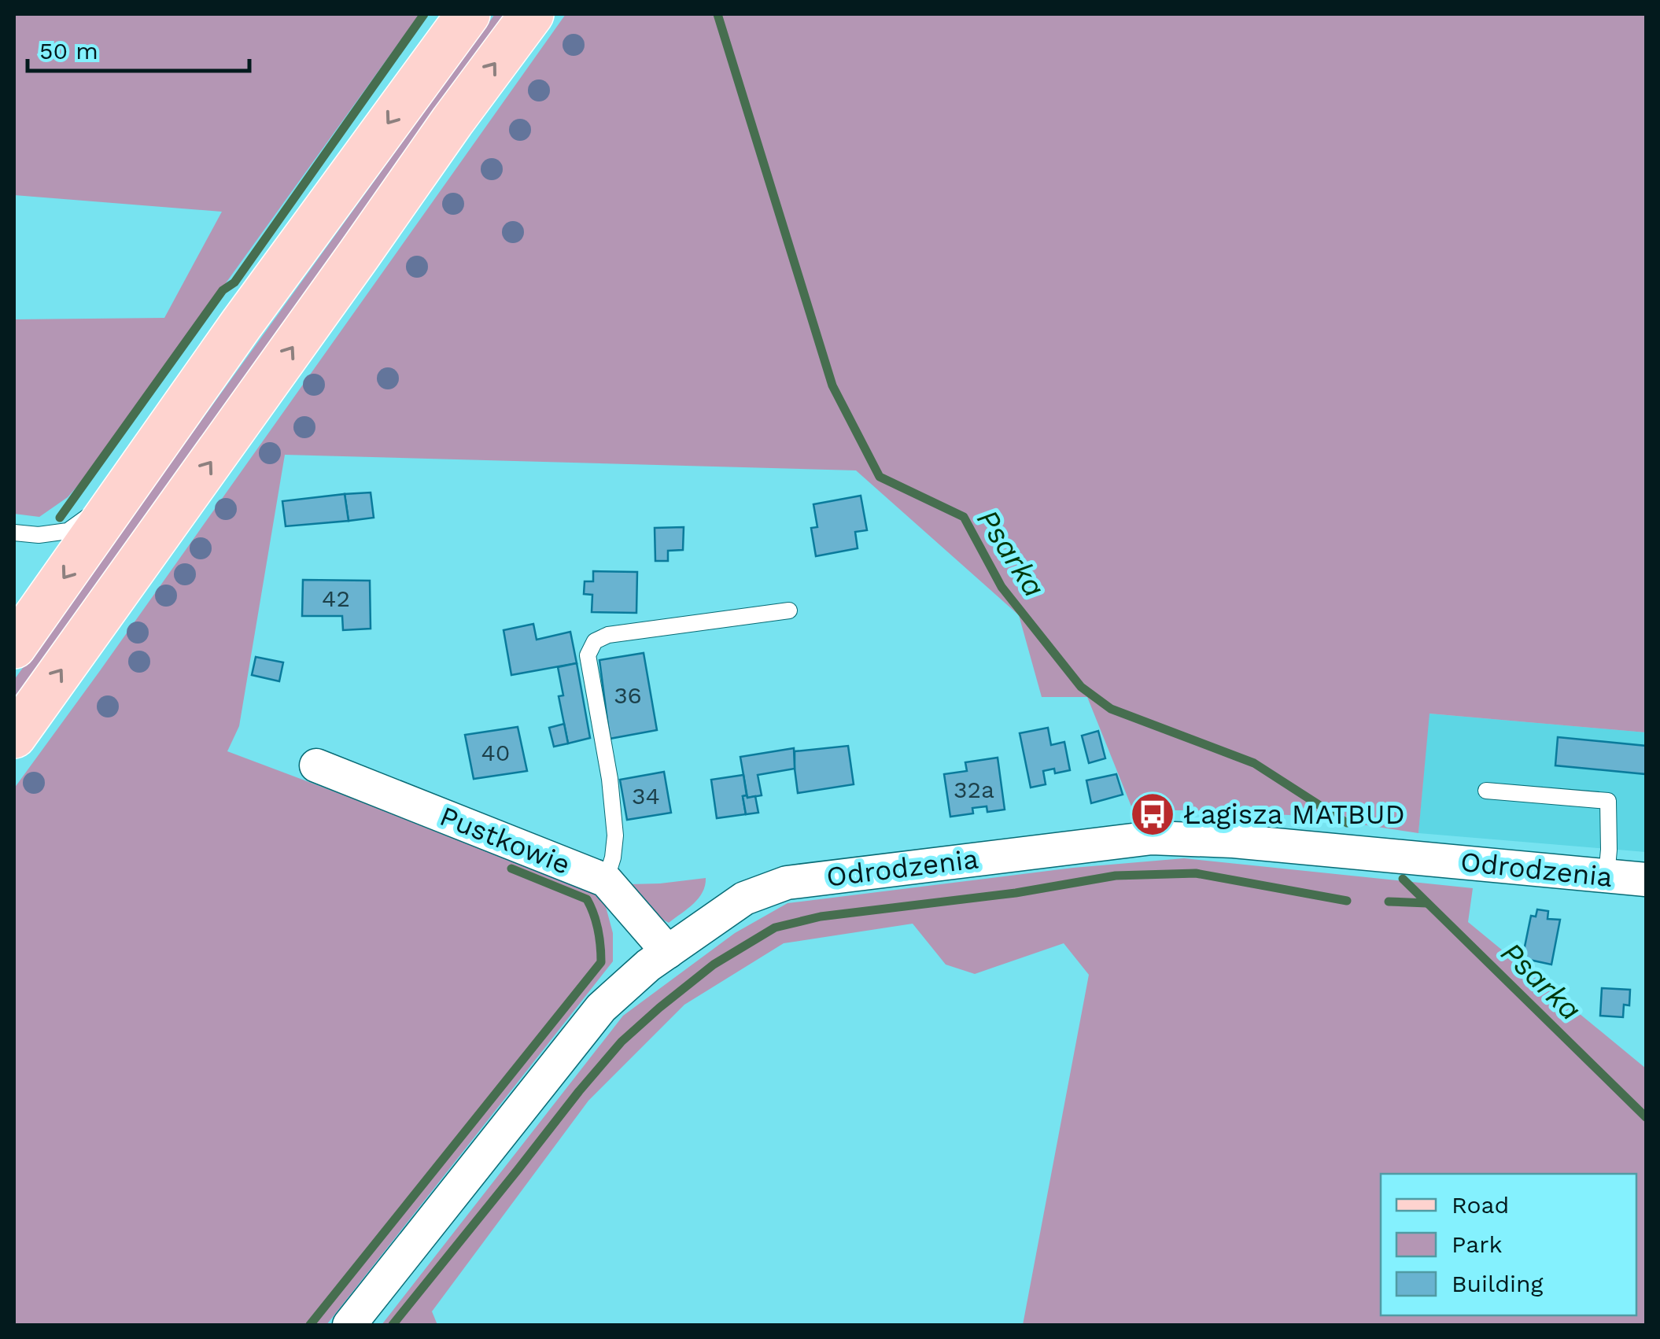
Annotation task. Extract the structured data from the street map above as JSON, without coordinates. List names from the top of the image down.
{
  "streets": {
    "street": ["Pustkowie", "Odrodzenia"]
  },
  "crossings": [
    ["Pustkowie", "Odrodzenia"]
  ],
  "water": ["Psarka"],
  "places": {
    "bus stop": ["Łagisza MATBUD"]
  },
  "house_numbers": [
    "42",
    "36",
    "40",
    "32a",
    "34"
  ],
  "legend": ["Road", "Park", "Building"],
  "scale_bar": "50 m"
}
